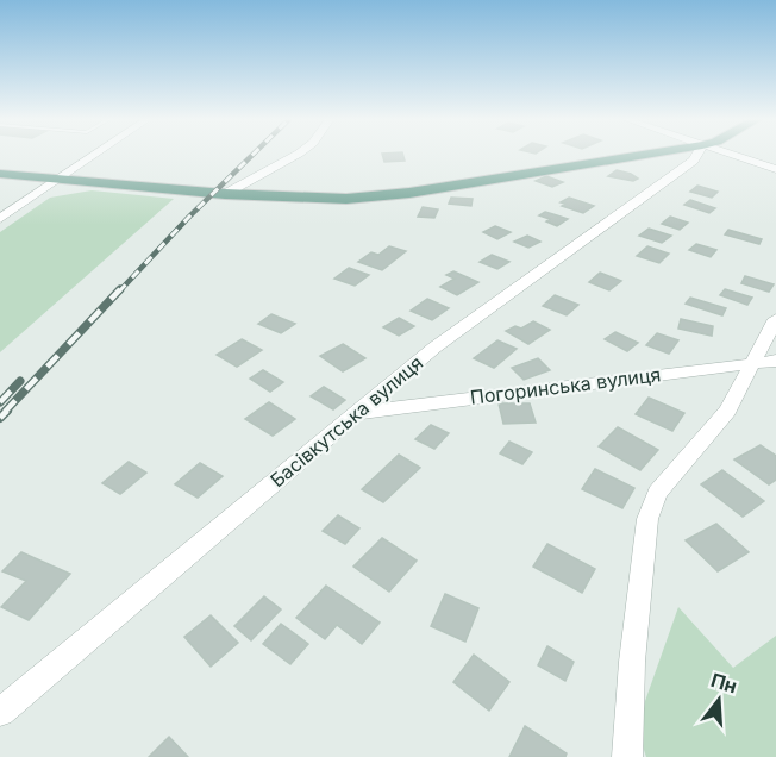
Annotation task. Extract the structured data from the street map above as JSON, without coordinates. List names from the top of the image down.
{
  "streets": {
    "main road": ["Басівкутська вулиця"],
    "street": ["Погоринська вулиця"]
  },
  "crossings": [
    ["Погоринська вулиця", "Басівкутська вулиця"]
  ],
  "north": "top"
}
